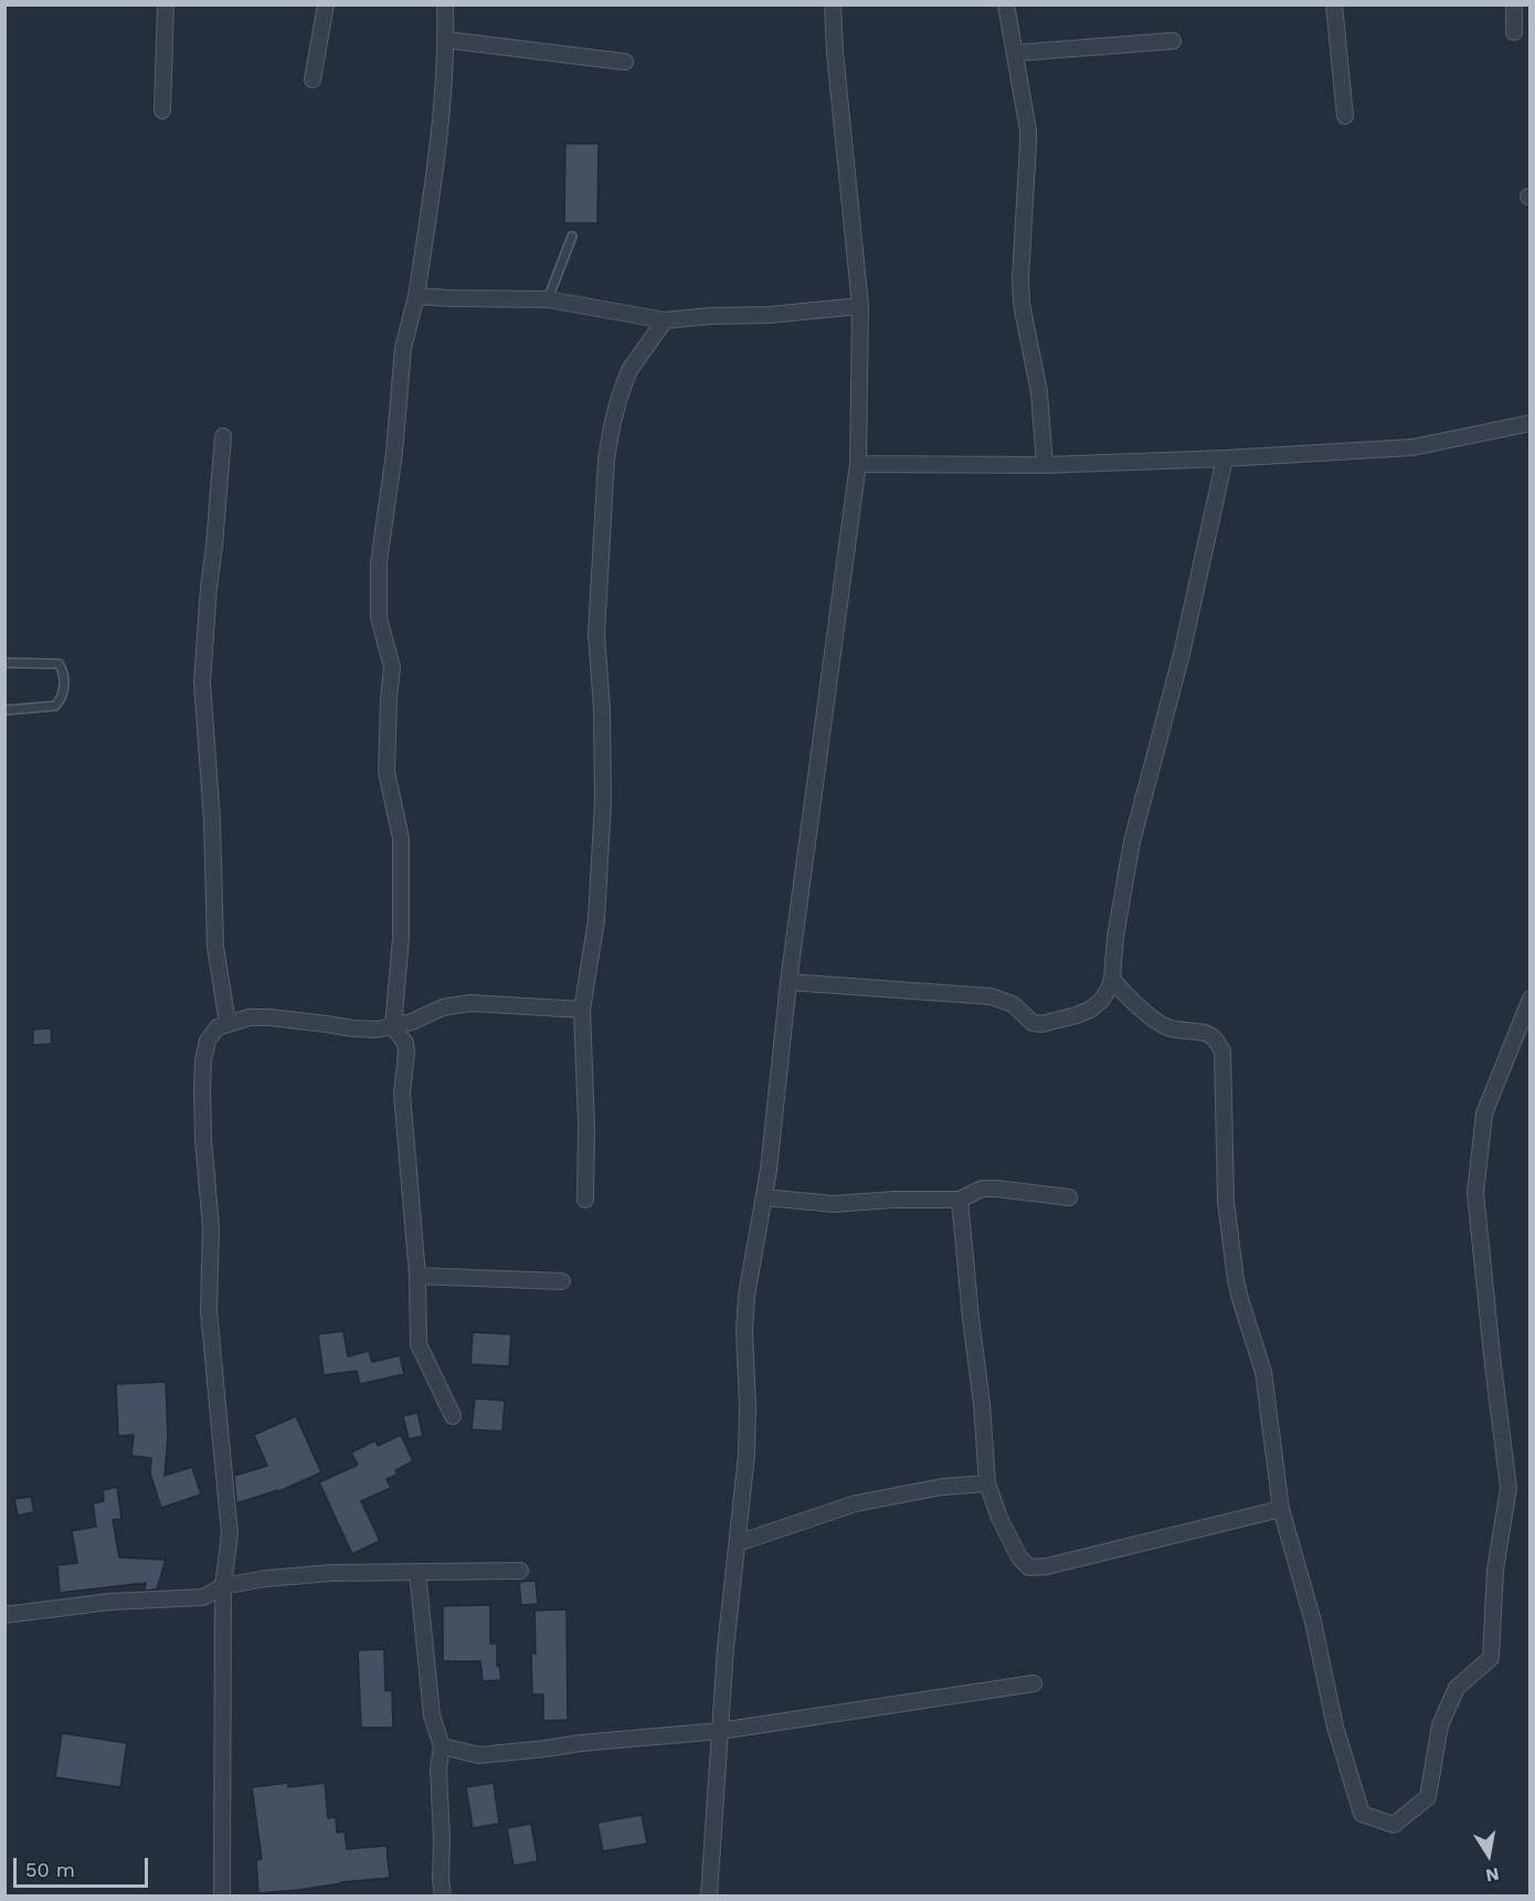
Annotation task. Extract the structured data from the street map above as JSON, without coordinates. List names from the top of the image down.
{
  "scale_bar": "50 m",
  "north": "bottom"
}
